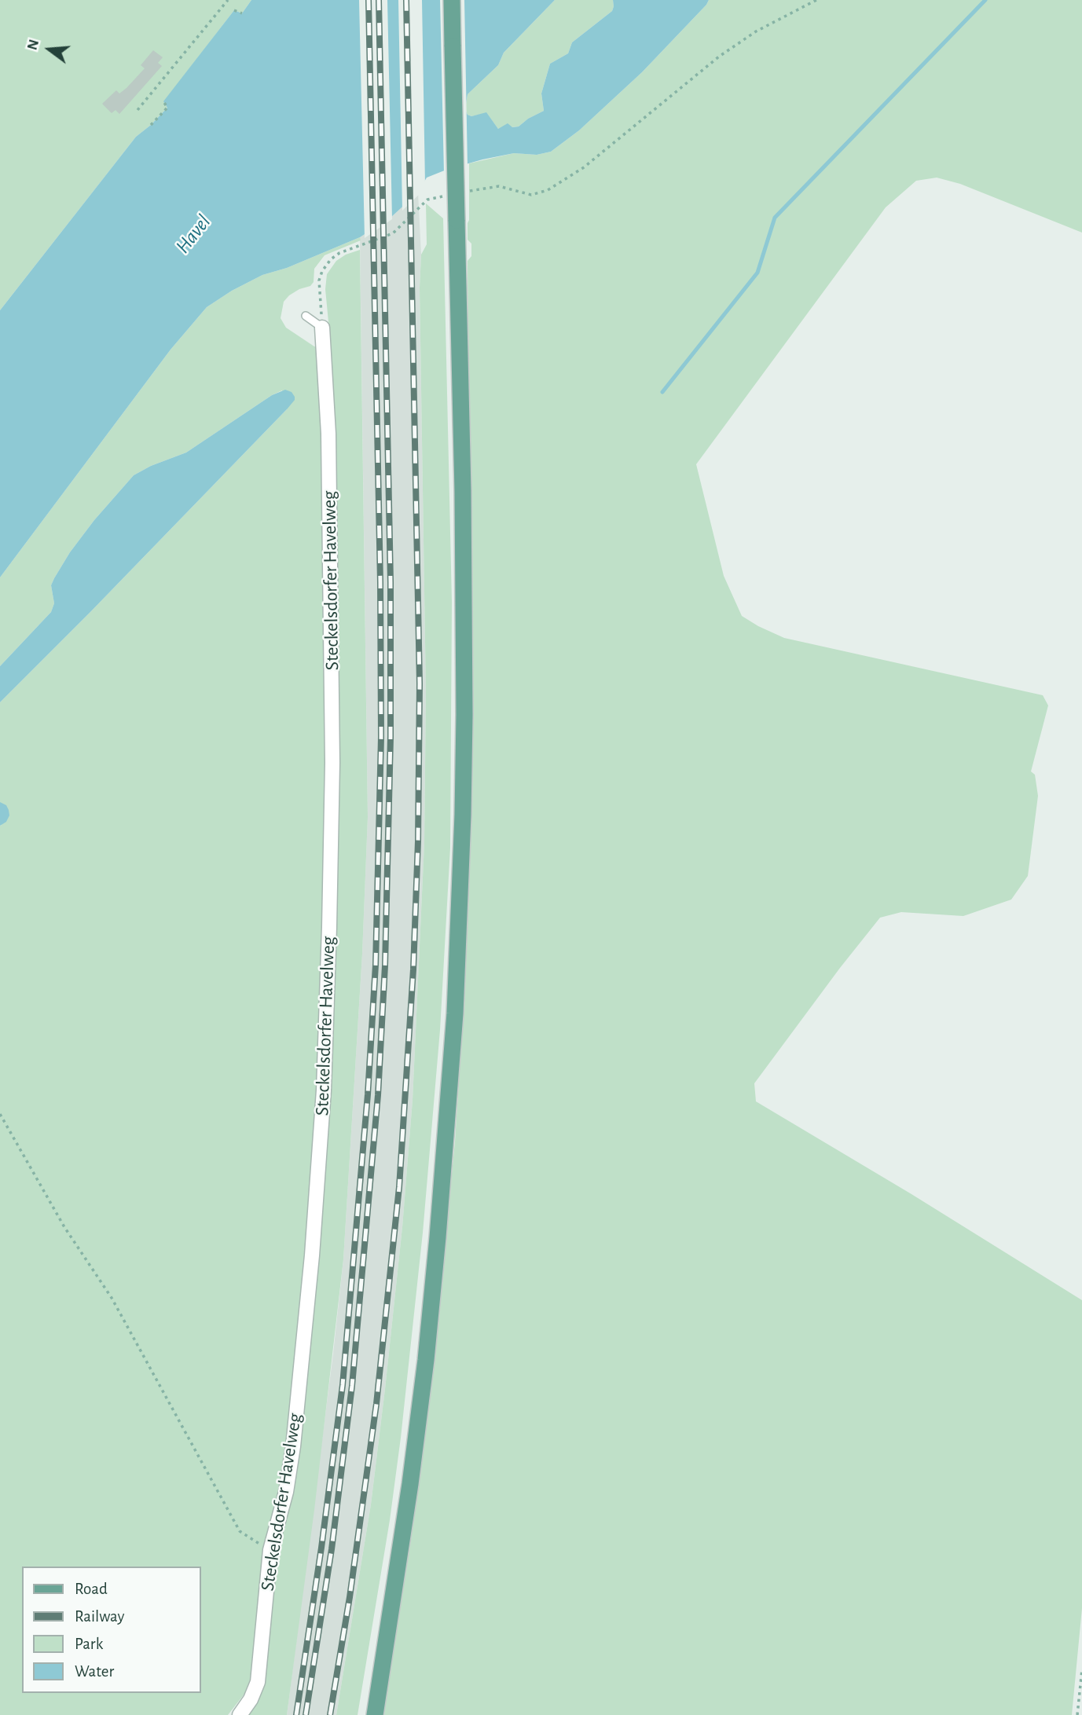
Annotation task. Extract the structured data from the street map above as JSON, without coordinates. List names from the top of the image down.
{
  "streets": {
    "street": ["Steckelsdorfer Havelweg"]
  },
  "water": ["Havel"],
  "legend": [
    "Road",
    "Railway",
    "Park",
    "Water"
  ],
  "north": "left"
}
